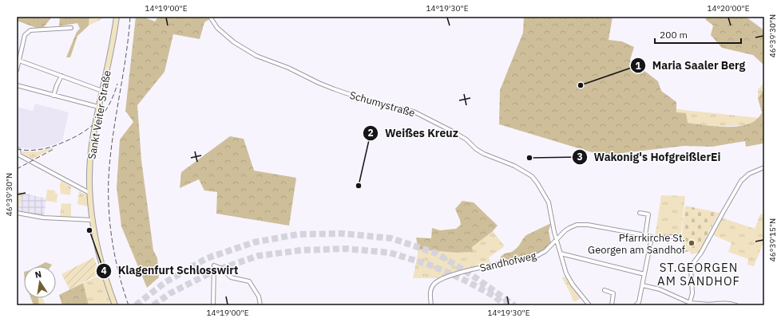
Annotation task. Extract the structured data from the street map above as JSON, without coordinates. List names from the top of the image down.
{
  "streets": {
    "main road": ["Sankt Veiter Straße"],
    "street": ["Schumystraße", "Sandhofweg"]
  },
  "crossings": [
    ["Schumystraße", "Sandhofweg"]
  ],
  "districts": ["ST.GEORGEN AM SANDHOF"],
  "places": [
    "Maria Saaler Berg",
    "Wakonig's HofgreißlerEi",
    "Weißes Kreuz",
    "Klagenfurt Schlosswirt",
    "Pfarrkirche St. Georgen am Sandhof"
  ],
  "scale_bar": "200 m",
  "north": "top",
  "coordinates": [
    "14°19'00\"E",
    "14°19'30\"E",
    "14°20'00\"E",
    "46°39'30\"N",
    "46°39'15\"N"
  ]
}
